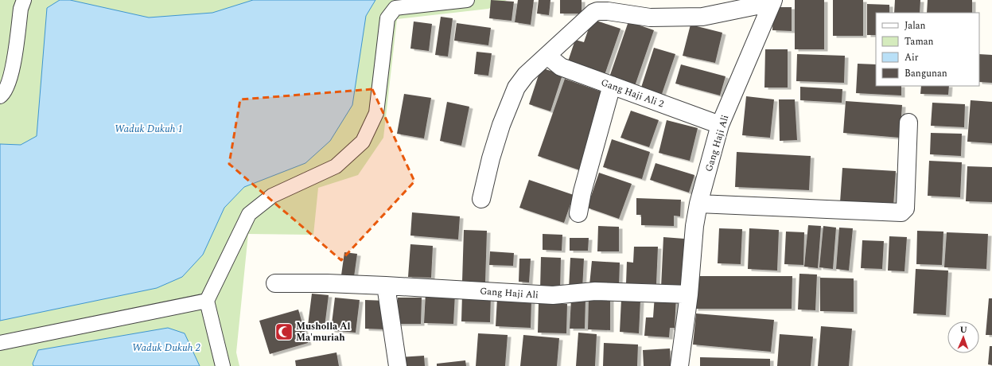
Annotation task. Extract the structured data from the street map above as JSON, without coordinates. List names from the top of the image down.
{
  "streets": {
    "street": ["Gang Haji Ali 2", "Gang Haji Ali"]
  },
  "crossings": [
    ["Gang Haji Ali 2", "Gang Haji Ali"]
  ],
  "water": ["Waduk Dukuh 1", "Waduk Dukuh 2"],
  "places": {
    "mosque": ["Musholla Al Ma'muriah"]
  },
  "legend": [
    "Jalan",
    "Taman",
    "Air",
    "Bangunan"
  ],
  "north": "top"
}
